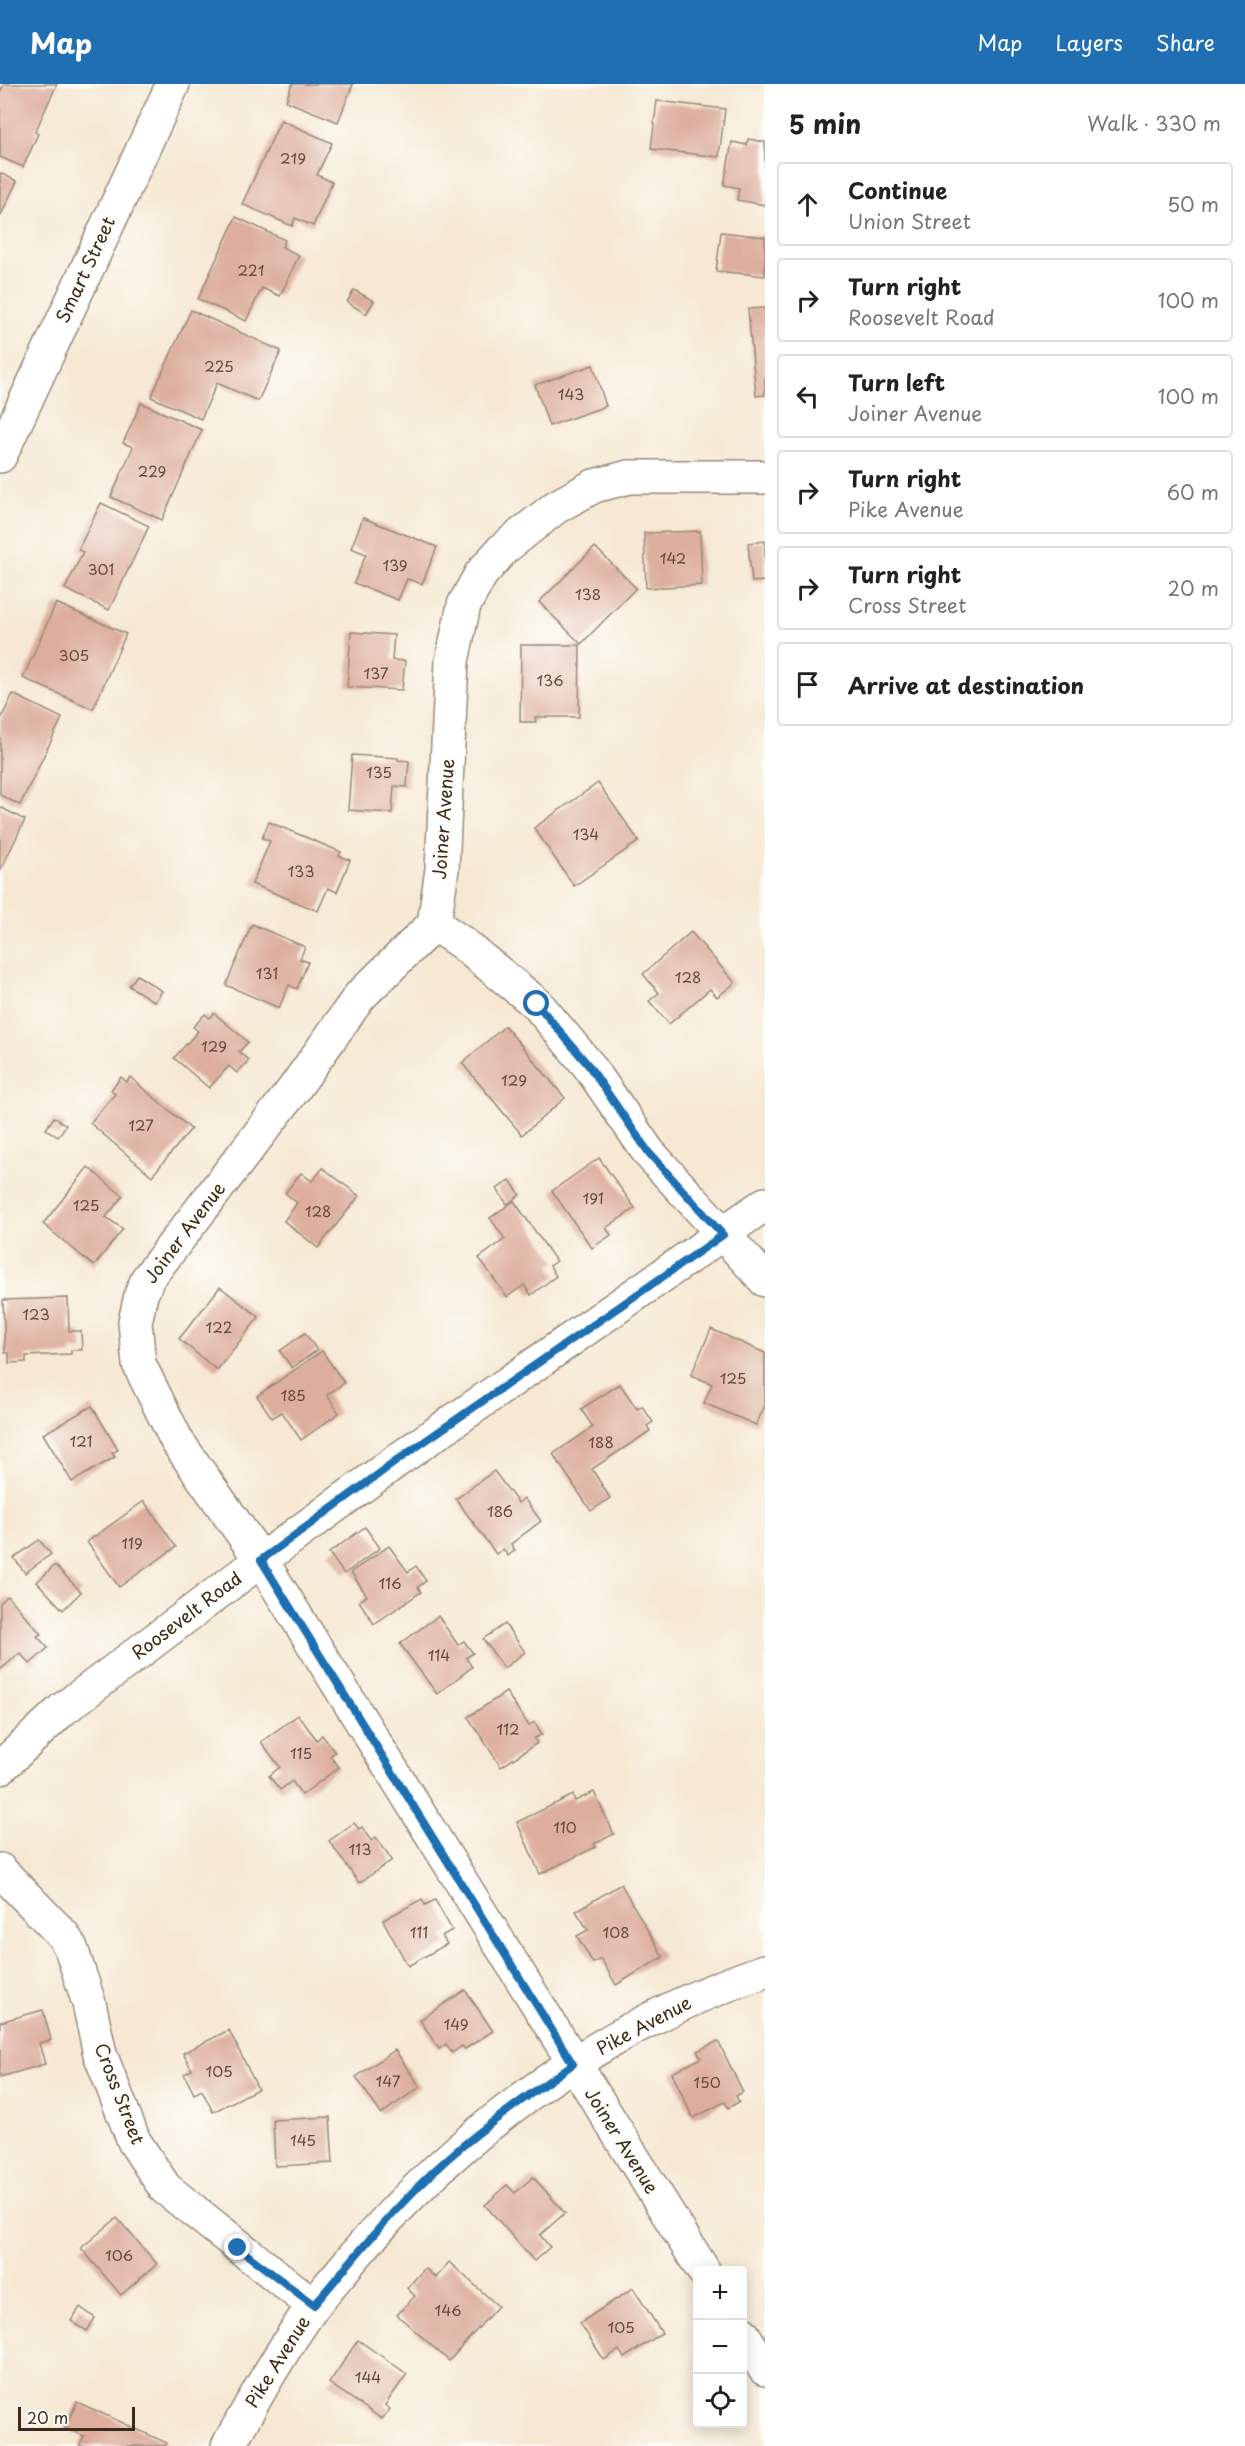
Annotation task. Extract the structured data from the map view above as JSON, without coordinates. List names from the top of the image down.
{
  "streets": {
    "street": [
      "Smart Street",
      "Joiner Avenue",
      "Roosevelt Road",
      "Pike Avenue",
      "Cross Street"
    ]
  },
  "crossings": [
    ["Joiner Avenue", "Roosevelt Road"],
    ["Joiner Avenue", "Pike Avenue"],
    ["Pike Avenue", "Cross Street"]
  ],
  "house_numbers": [
    "219",
    "221",
    "225",
    "143",
    "229",
    "142",
    "139",
    "301",
    "138",
    "305",
    "137",
    "136",
    "135",
    "134",
    "133",
    "131",
    "128",
    "129",
    "129",
    "127",
    "191",
    "125",
    "128",
    "123",
    "122",
    "125",
    "185",
    "121",
    "188",
    "186",
    "119",
    "116",
    "114",
    "112",
    "115",
    "110",
    "113",
    "111",
    "108",
    "149",
    "105",
    "147",
    "150",
    "145",
    "106",
    "146",
    "105",
    "144"
  ],
  "scale_bar": "20 m",
  "page": {
    "header": "Map",
    "nav": ["Map", "Layers", "Share"],
    "heading": ["5 min", "Walk · 330 m"],
    "list": [
      ["Continue", "Union Street", "50 m"],
      ["Turn right", "Roosevelt Road", "100 m"],
      ["Turn left", "Joiner Avenue", "100 m"],
      ["Turn right", "Pike Avenue", "60 m"],
      ["Turn right", "Cross Street", "20 m"],
      "Arrive at destination"
    ],
    "map_buttons": ["+", "−"],
    "scale": "20 m"
  }
}
